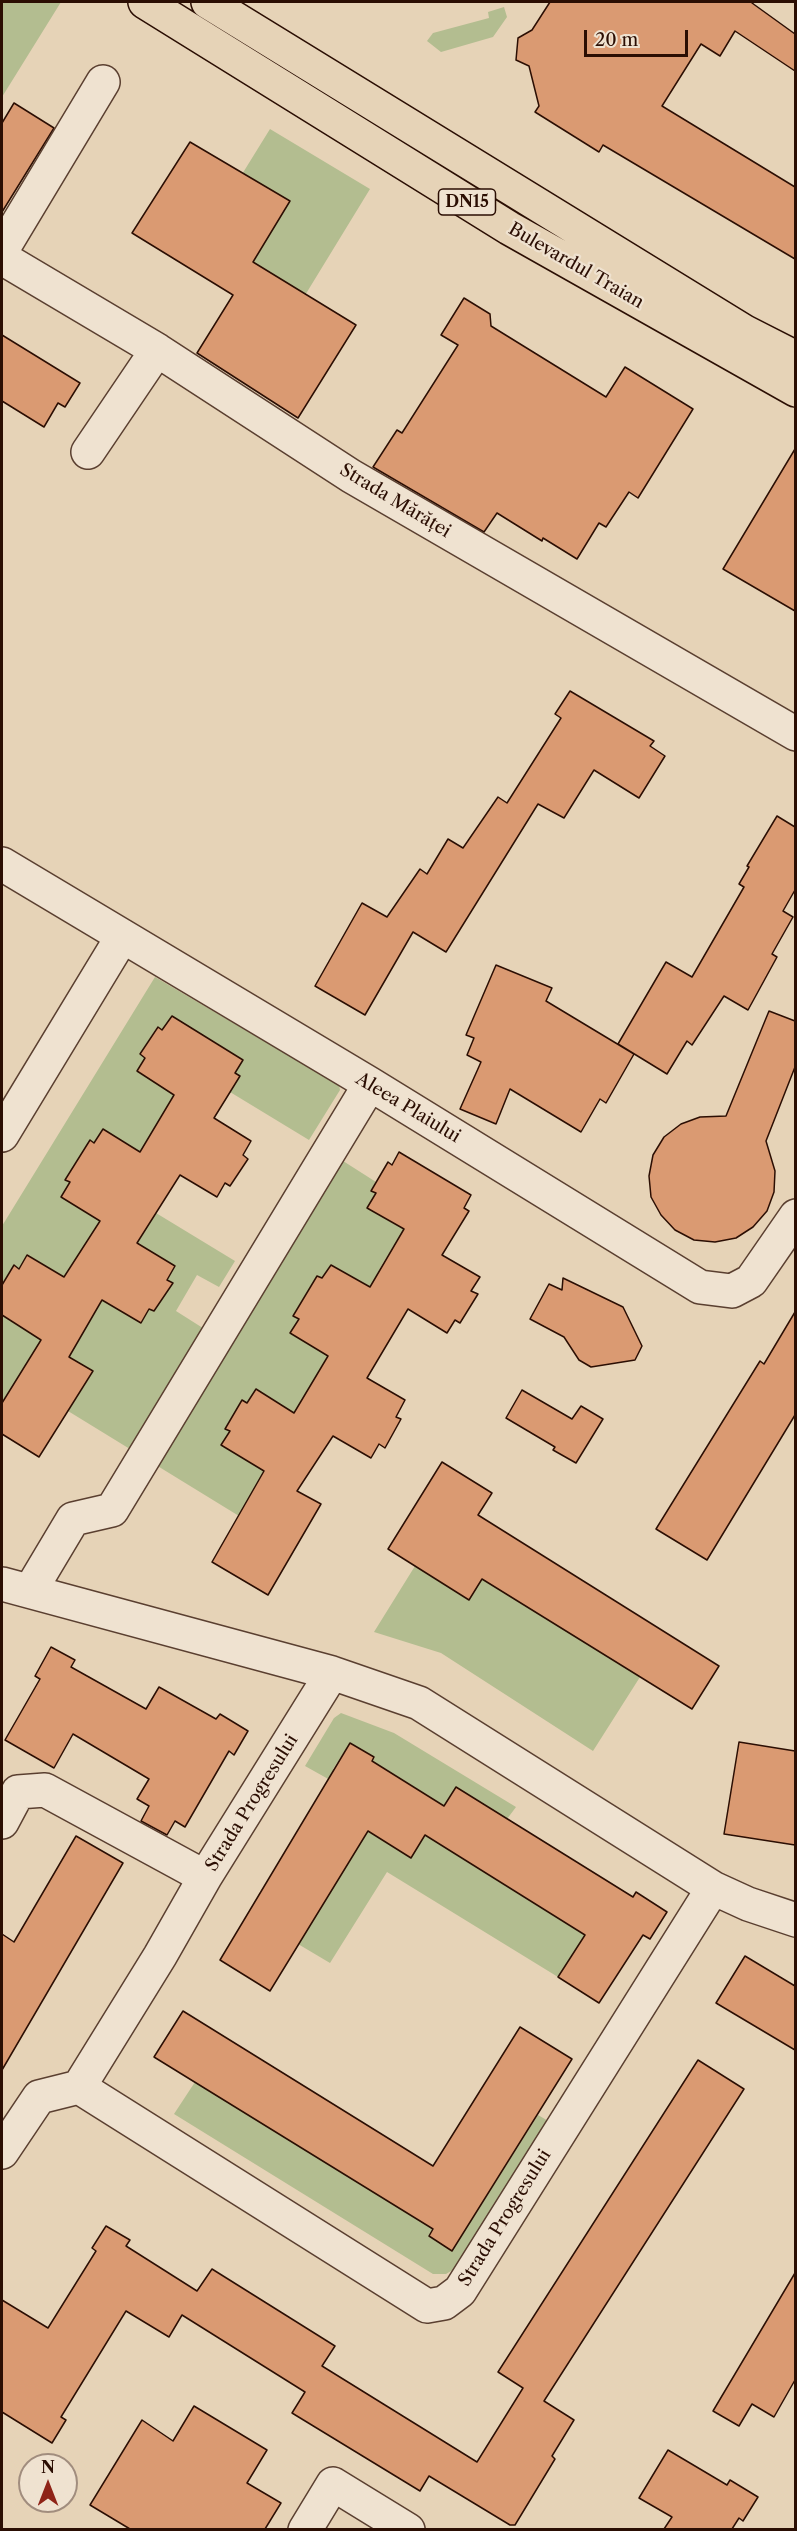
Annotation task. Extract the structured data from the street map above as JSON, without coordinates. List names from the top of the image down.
{
  "streets": {
    "main road": ["DN15", "Bulevardul Traian"],
    "street": ["Strada Mărăței", "Aleea Plaiului", "Strada Progresului"]
  },
  "scale_bar": "20 m",
  "north": "top"
}
